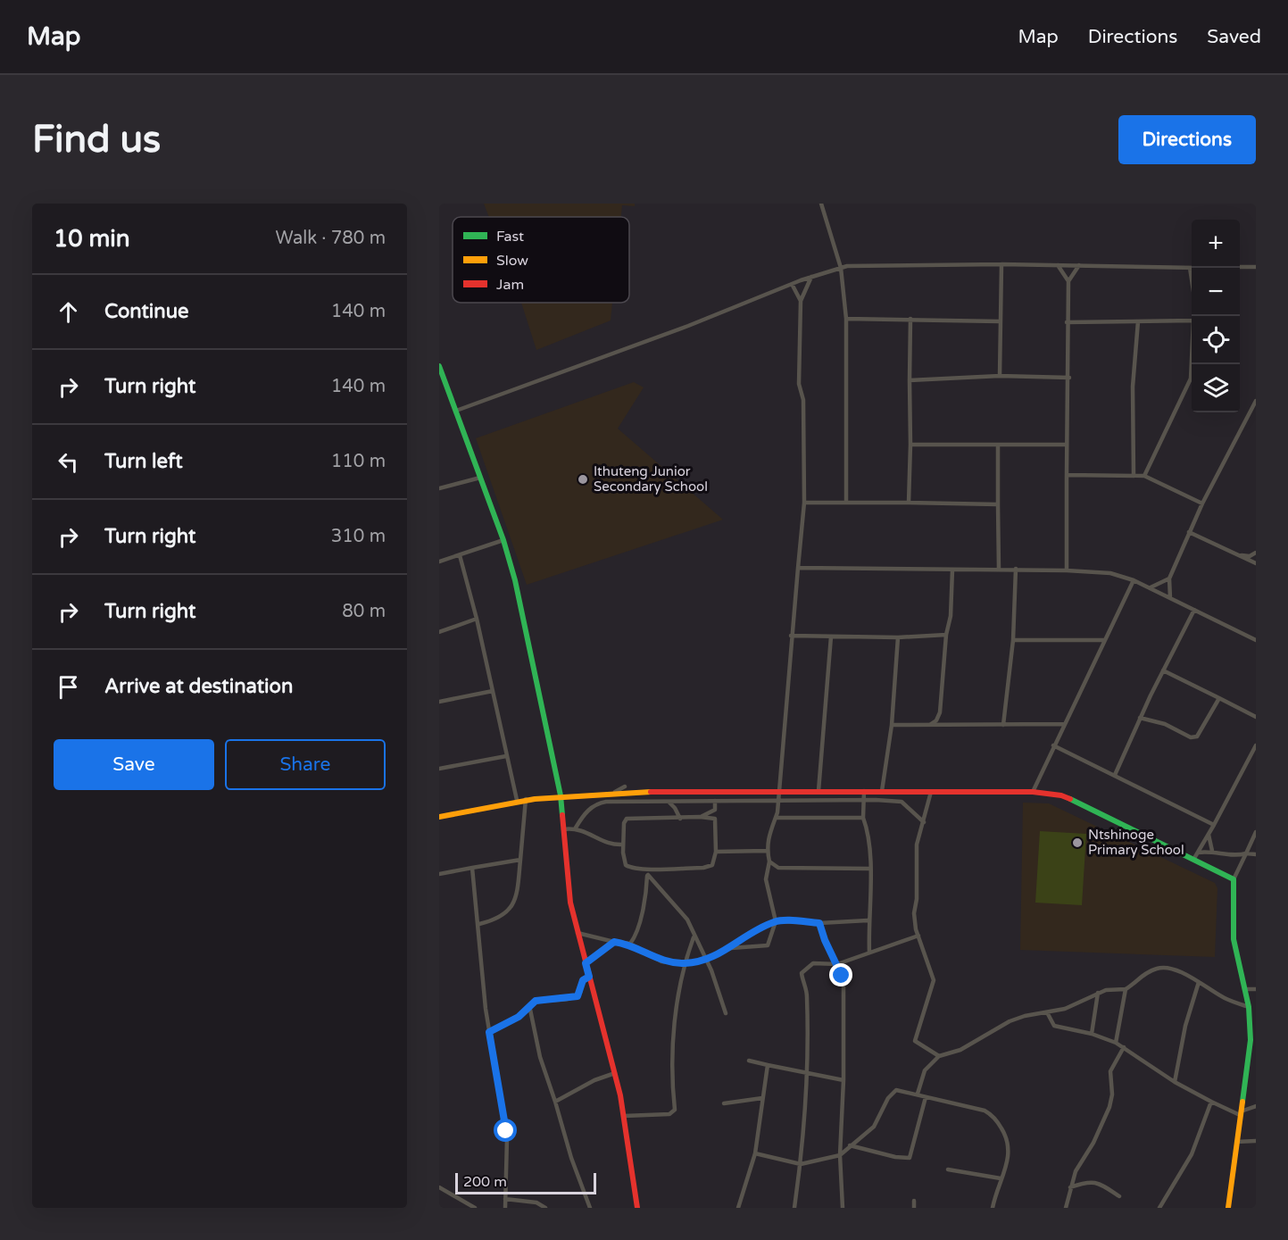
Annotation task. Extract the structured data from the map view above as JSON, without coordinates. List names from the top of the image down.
{
  "places": ["Ithuteng Junior Secondary School", "Ntshinoge Primary School"],
  "legend": ["Fast", "Slow", "Jam"],
  "scale_bar": "200 m",
  "page": {
    "header": "Map",
    "nav": ["Map", "Directions", "Saved"],
    "buttons": [
      "Directions",
      ["Save", "Share"]
    ],
    "title": "Find us",
    "heading": ["10 min", "Walk · 780 m"],
    "map_buttons": ["+", "−"],
    "list": [
      ["Continue", "140 m"],
      ["Turn right", "140 m"],
      ["Turn left", "110 m"],
      ["Turn right", "310 m"],
      ["Turn right", "80 m"],
      "Arrive at destination"
    ],
    "scale": "200 m"
  }
}
